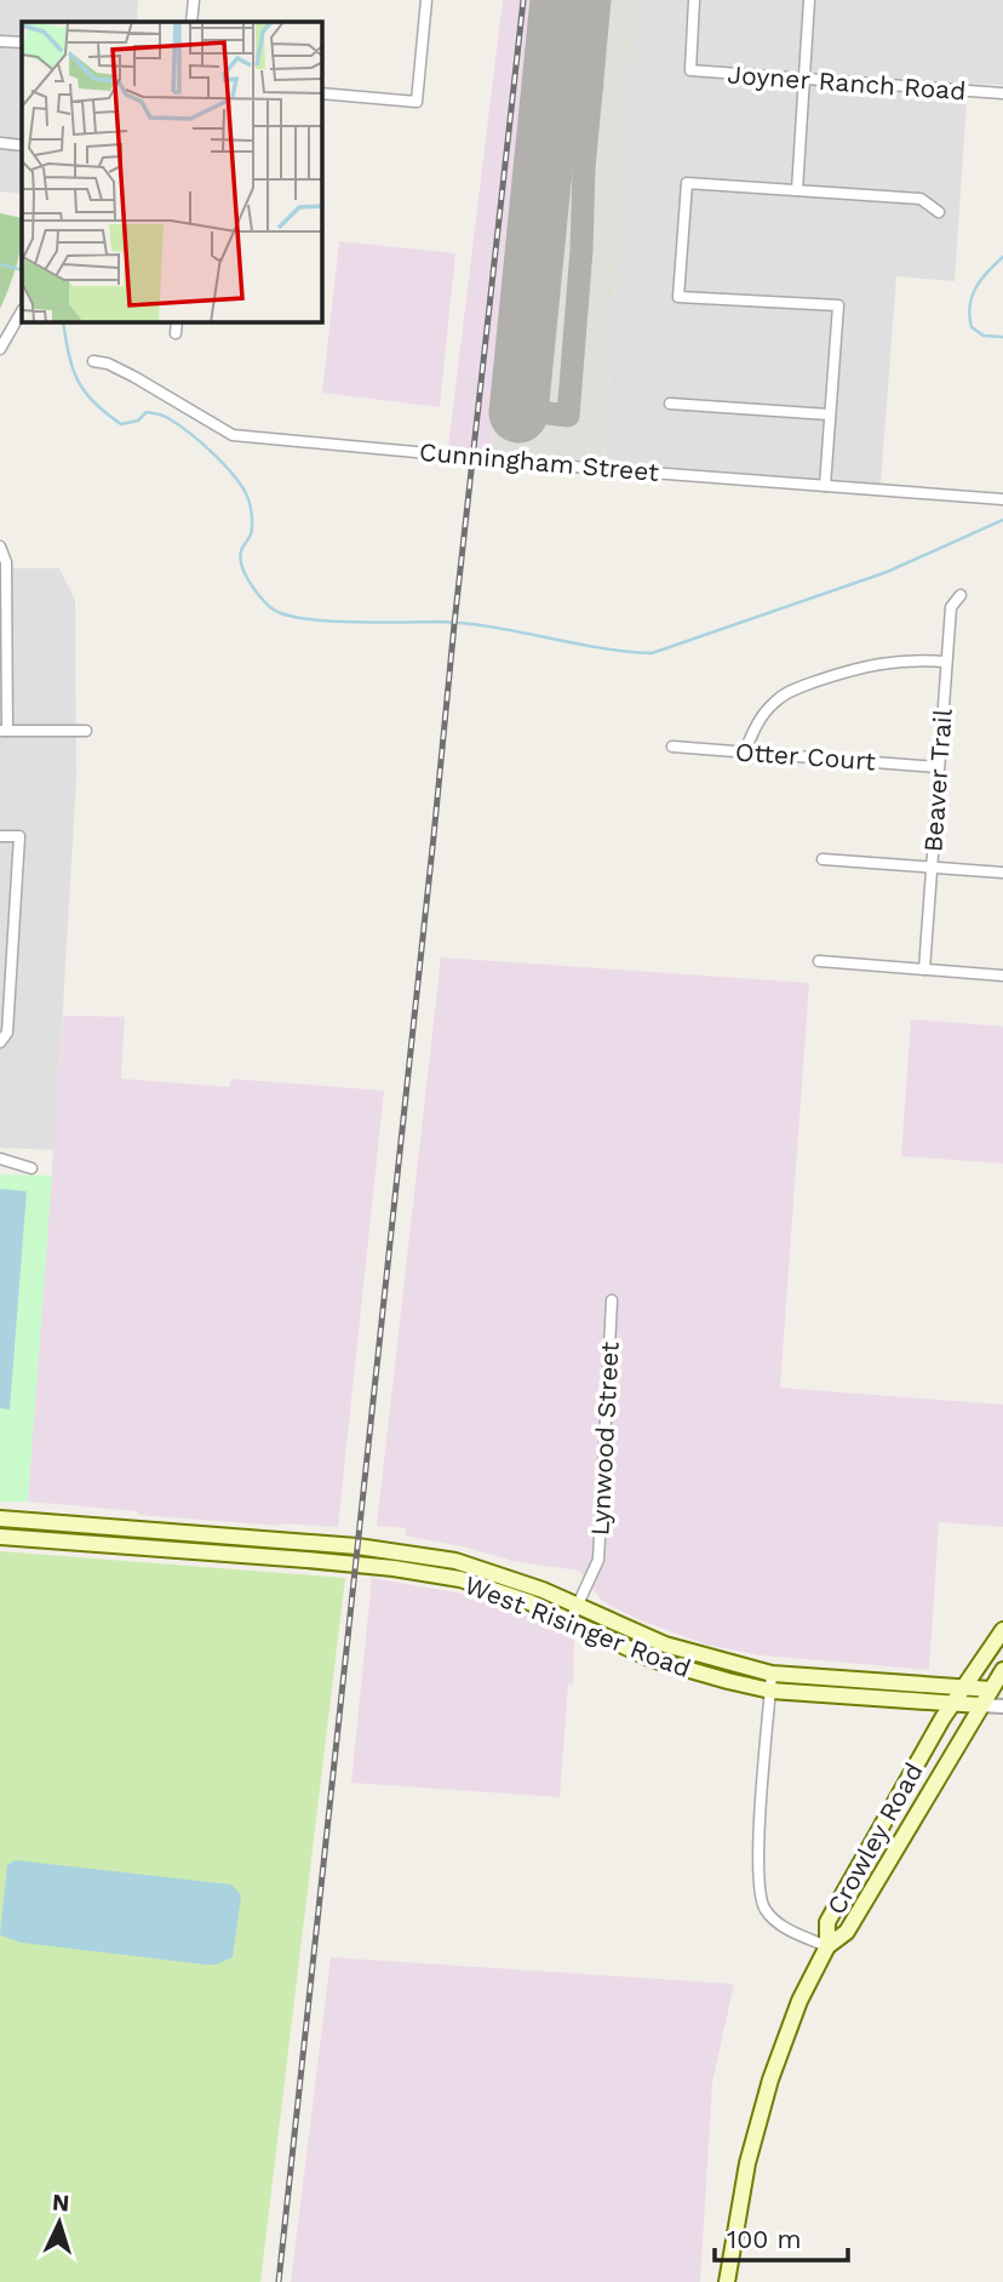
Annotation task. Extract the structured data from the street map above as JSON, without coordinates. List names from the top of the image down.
{
  "streets": {
    "main road": ["West Risinger Road", "Crowley Road"],
    "street": [
      "Joyner Ranch Road",
      "Cunningham Street",
      "Otter Court",
      "Beaver Trail",
      "Lynwood Street"
    ]
  },
  "crossings": [
    ["Otter Court", "Beaver Trail"],
    ["Lynwood Street", "West Risinger Road"],
    ["West Risinger Road", "Crowley Road"]
  ],
  "scale_bar": "100 m",
  "north": "top"
}
